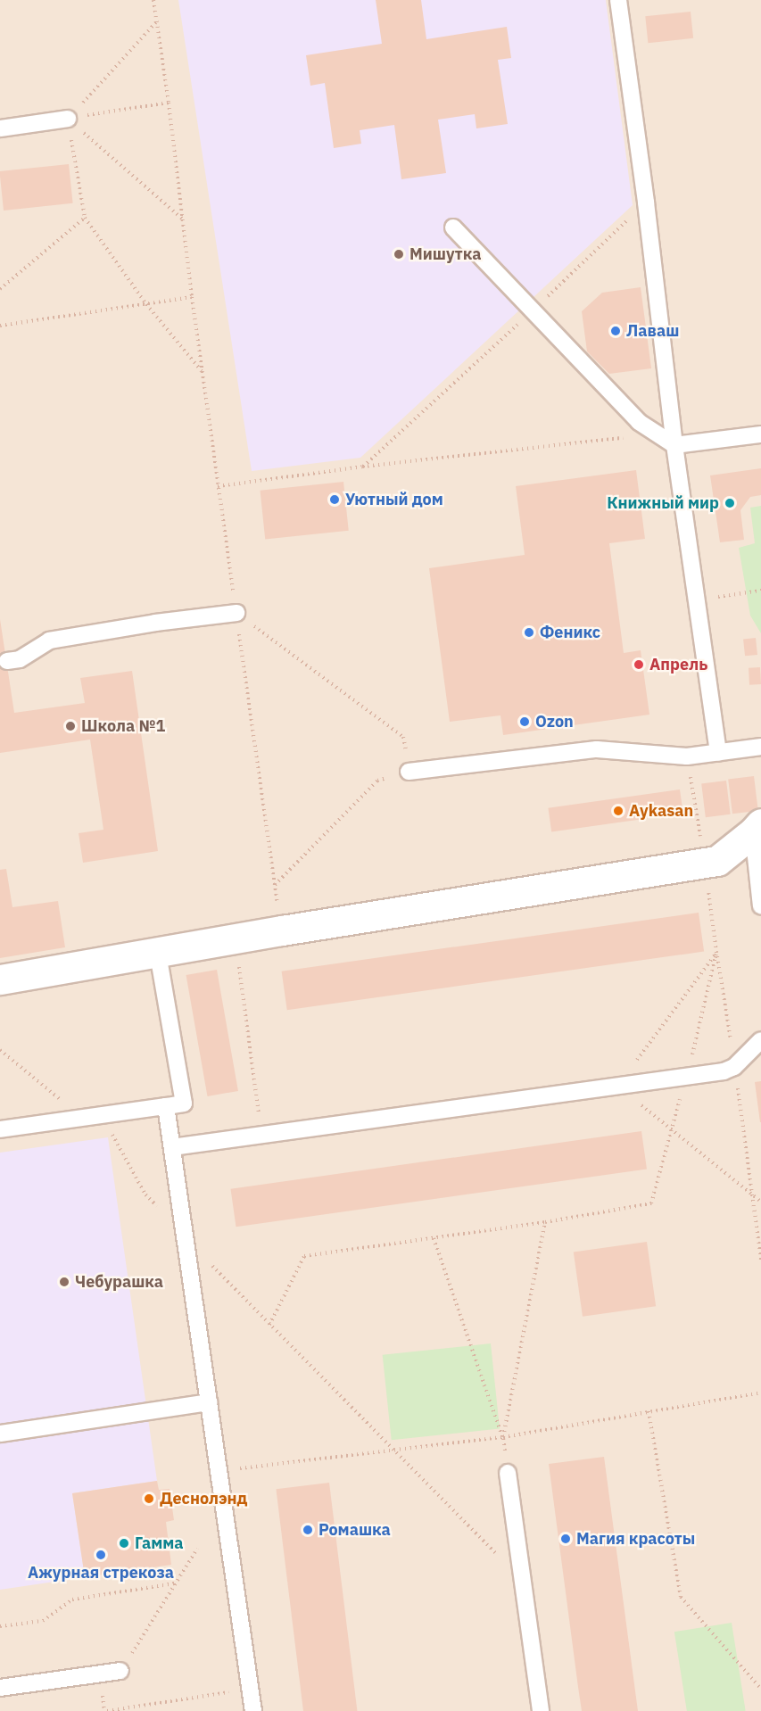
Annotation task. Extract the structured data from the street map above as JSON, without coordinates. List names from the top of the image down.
{
  "places": [
    "Мишутка",
    "Лаваш",
    "Уютный дом",
    "Книжный мир",
    "Феникс",
    "Апрель",
    "Ozon",
    "Школа №1",
    "Aykasan",
    "Чебурашка",
    "Деснолэнд",
    "Ромашка",
    "Магия красоты",
    "Гамма",
    "Ажурная стрекоза"
  ]
}
